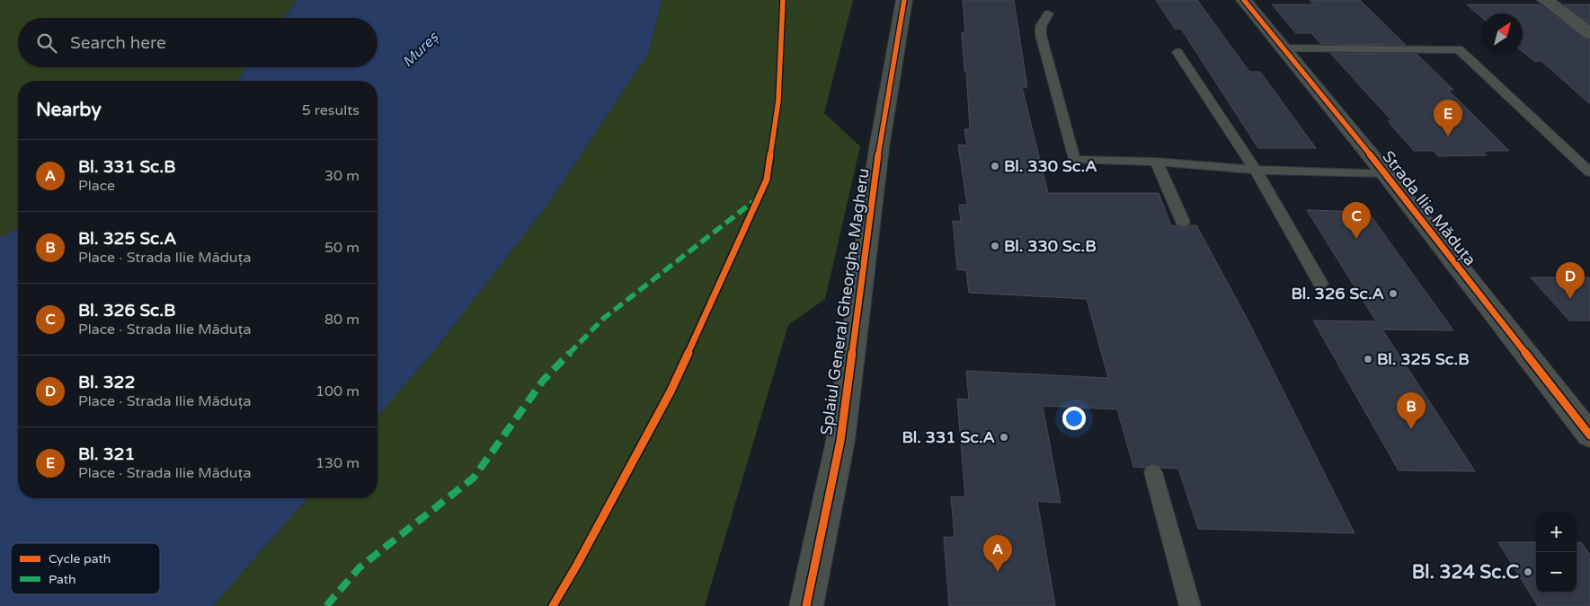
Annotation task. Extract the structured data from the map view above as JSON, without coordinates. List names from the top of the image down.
{
  "streets": {
    "street": ["Strada Ilie Măduța", "Splaiul General Gheorghe Magheru"]
  },
  "water": ["Mureș"],
  "places": [
    "Bl. 330 Sc.A",
    "Bl. 330 Sc.B",
    "Bl. 326 Sc.A",
    "Bl. 325 Sc.B",
    "Bl. 331 Sc.A",
    "Bl. 324 Sc.C"
  ],
  "legend": ["Cycle path", "Path"],
  "north": "top right",
  "page": {
    "search": "Search here",
    "heading": ["Nearby", "5 results"],
    "pins": [
      "E",
      "C",
      "D",
      "B",
      "A"
    ],
    "list": [
      {
        "mark": "A",
        "name": "Bl. 331 Sc.B",
        "note": "Place",
        "value": "30 m"
      },
      {
        "mark": "B",
        "name": "Bl. 325 Sc.A",
        "note": "Place · Strada Ilie Măduța",
        "value": "50 m"
      },
      {
        "mark": "C",
        "name": "Bl. 326 Sc.B",
        "note": "Place · Strada Ilie Măduța",
        "value": "80 m"
      },
      {
        "mark": "D",
        "name": "Bl. 322",
        "note": "Place · Strada Ilie Măduța",
        "value": "100 m"
      },
      {
        "mark": "E",
        "name": "Bl. 321",
        "note": "Place · Strada Ilie Măduța",
        "value": "130 m"
      }
    ],
    "map_buttons": ["+", "−"]
  }
}
